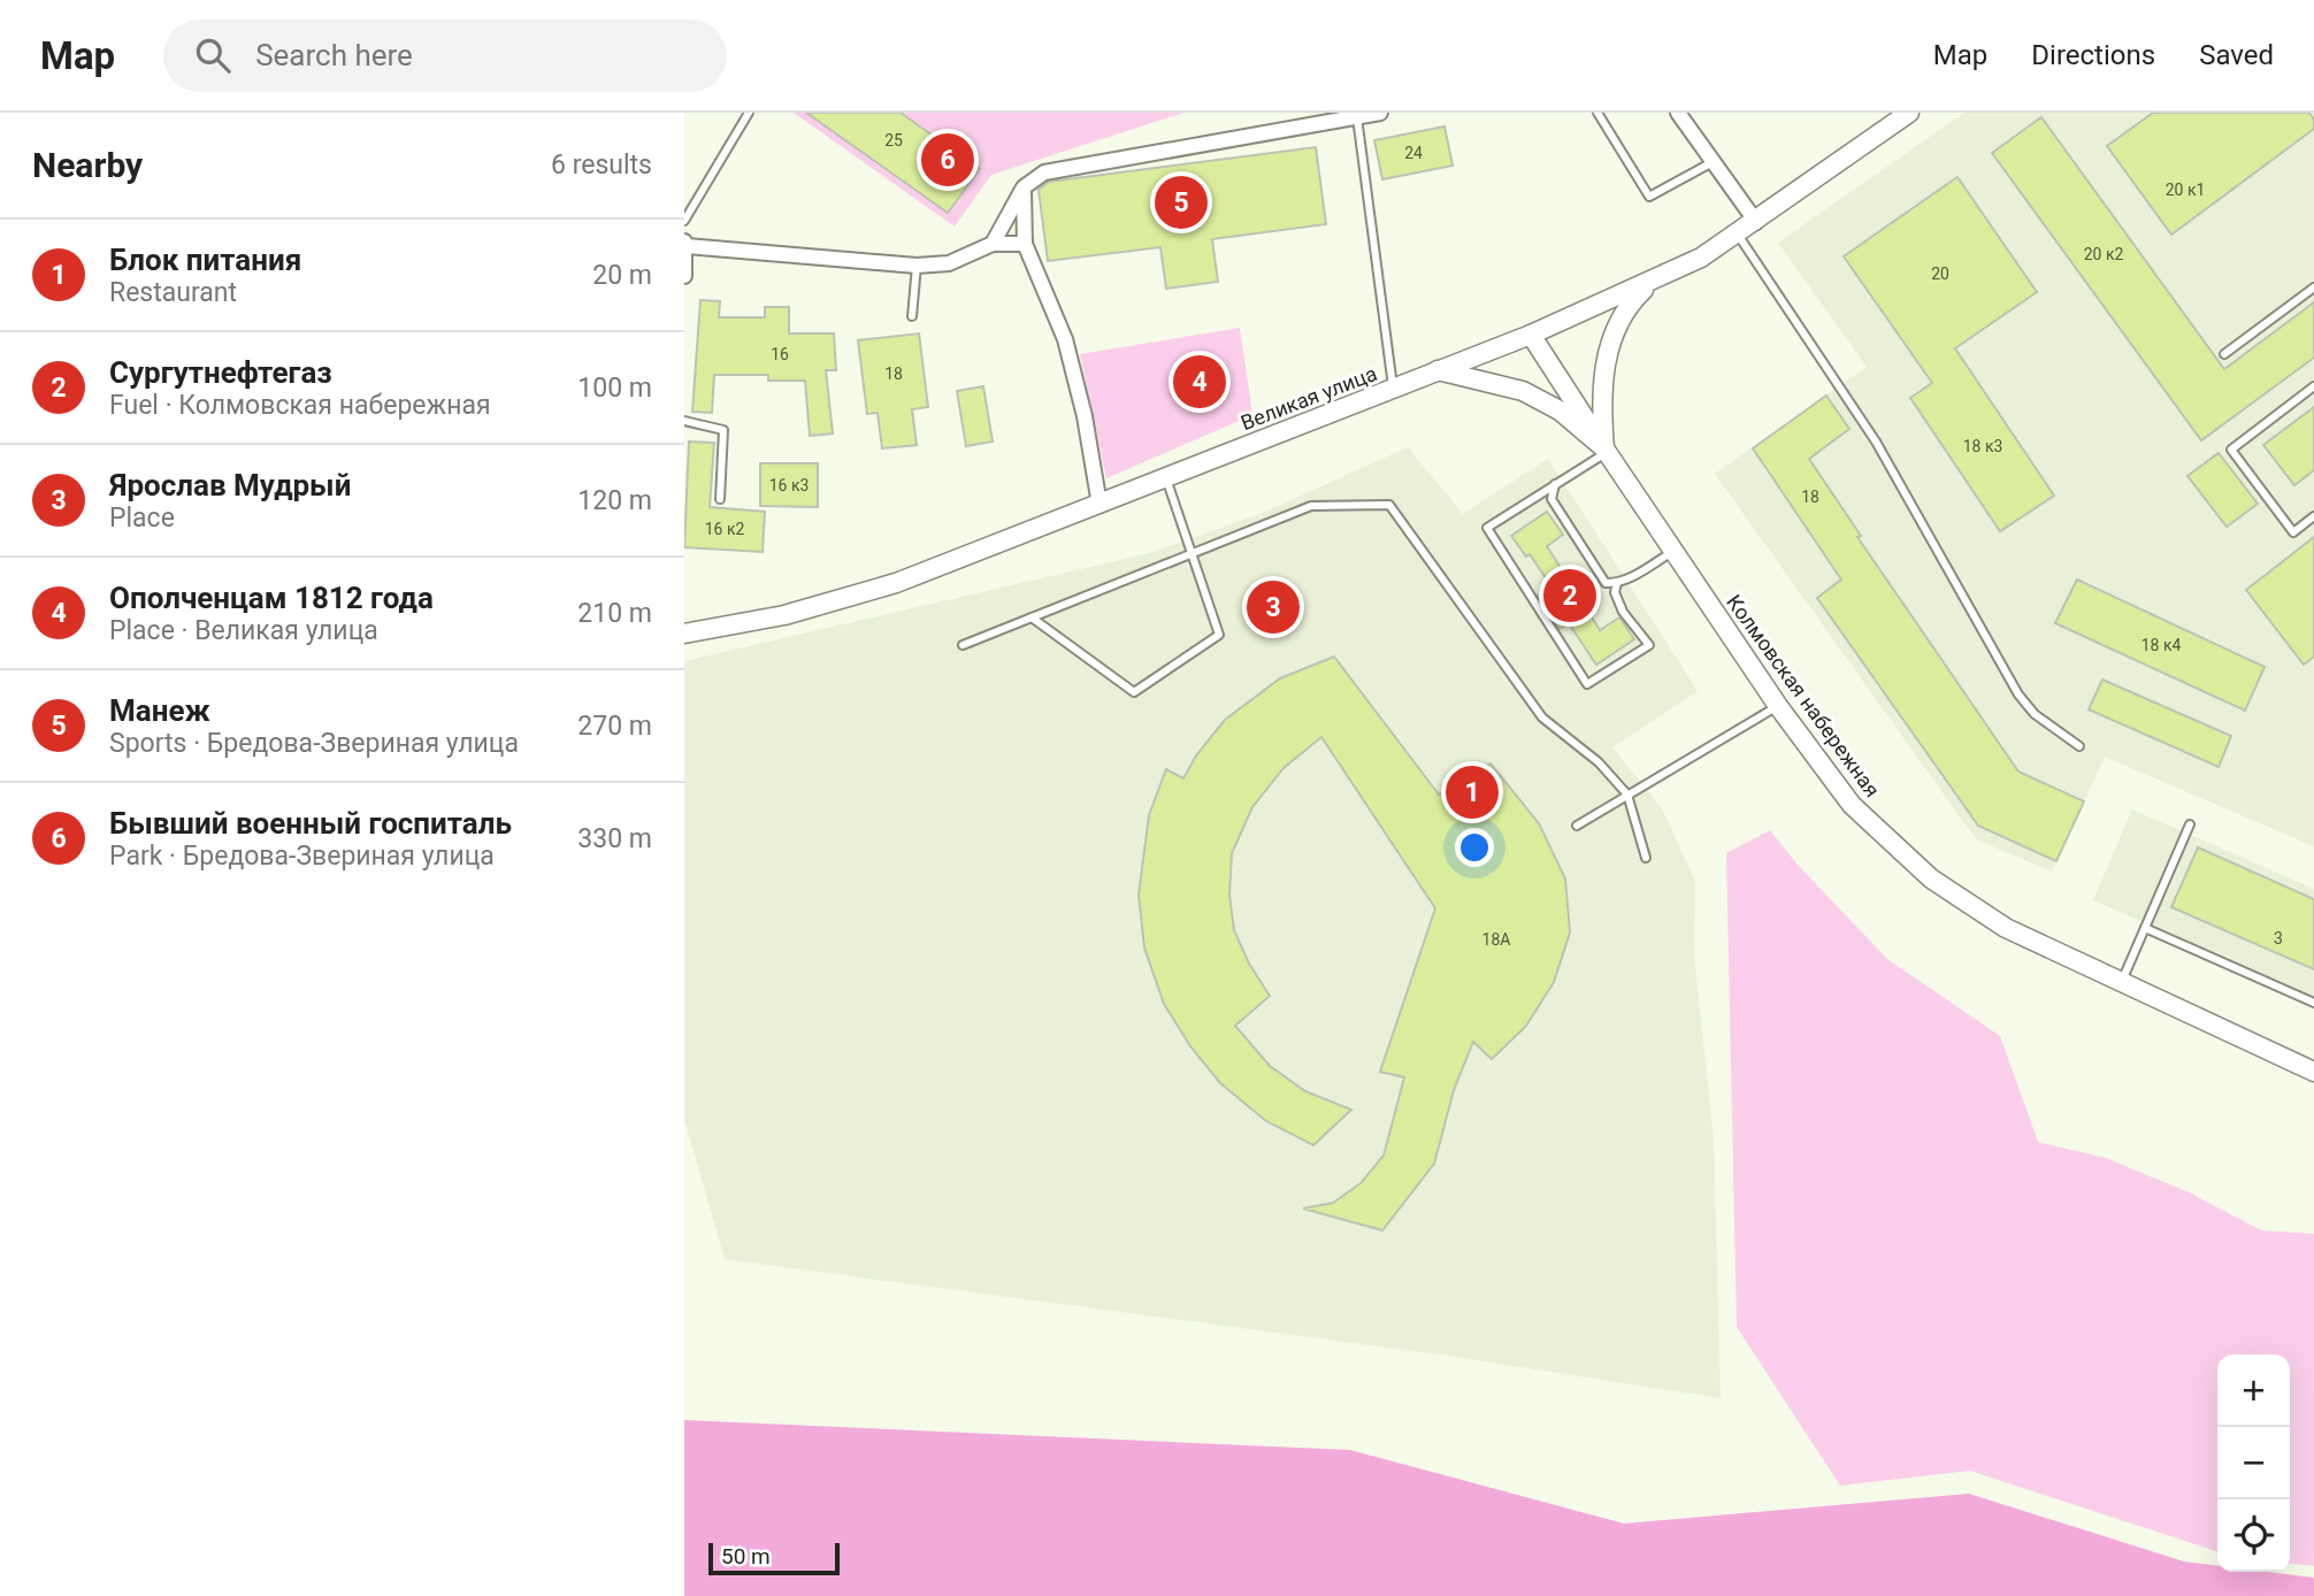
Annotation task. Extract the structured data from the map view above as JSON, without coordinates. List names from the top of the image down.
{
  "streets": {
    "main road": ["Великая улица", "Колмовская набережная"]
  },
  "house_numbers": [
    "25",
    "24",
    "20 к1",
    "20 к2",
    "20",
    "16",
    "18",
    "18 к3",
    "16 к3",
    "18",
    "16 к2",
    "18 к4",
    "3",
    "18А"
  ],
  "scale_bar": "50 m",
  "page": {
    "header": "Map",
    "search": "Search here",
    "nav": ["Map", "Directions", "Saved"],
    "heading": ["Nearby", "6 results"],
    "pins": [
      "6",
      "5",
      "4",
      "2",
      "3",
      "1"
    ],
    "list": [
      {
        "mark": "1",
        "name": "Блок питания",
        "note": "Restaurant",
        "value": "20 m"
      },
      {
        "mark": "2",
        "name": "Сургутнефтегаз",
        "note": "Fuel · Колмовская набережная",
        "value": "100 m"
      },
      {
        "mark": "3",
        "name": "Ярослав Мудрый",
        "note": "Place",
        "value": "120 m"
      },
      {
        "mark": "4",
        "name": "Ополченцам 1812 года",
        "note": "Place · Великая улица",
        "value": "210 m"
      },
      {
        "mark": "5",
        "name": "Манеж",
        "note": "Sports · Бредова-Звериная улица",
        "value": "270 m"
      },
      {
        "mark": "6",
        "name": "Бывший военный госпиталь",
        "note": "Park · Бредова-Звериная улица",
        "value": "330 m"
      }
    ],
    "map_buttons": ["+", "−"],
    "scale": "50 m"
  }
}
